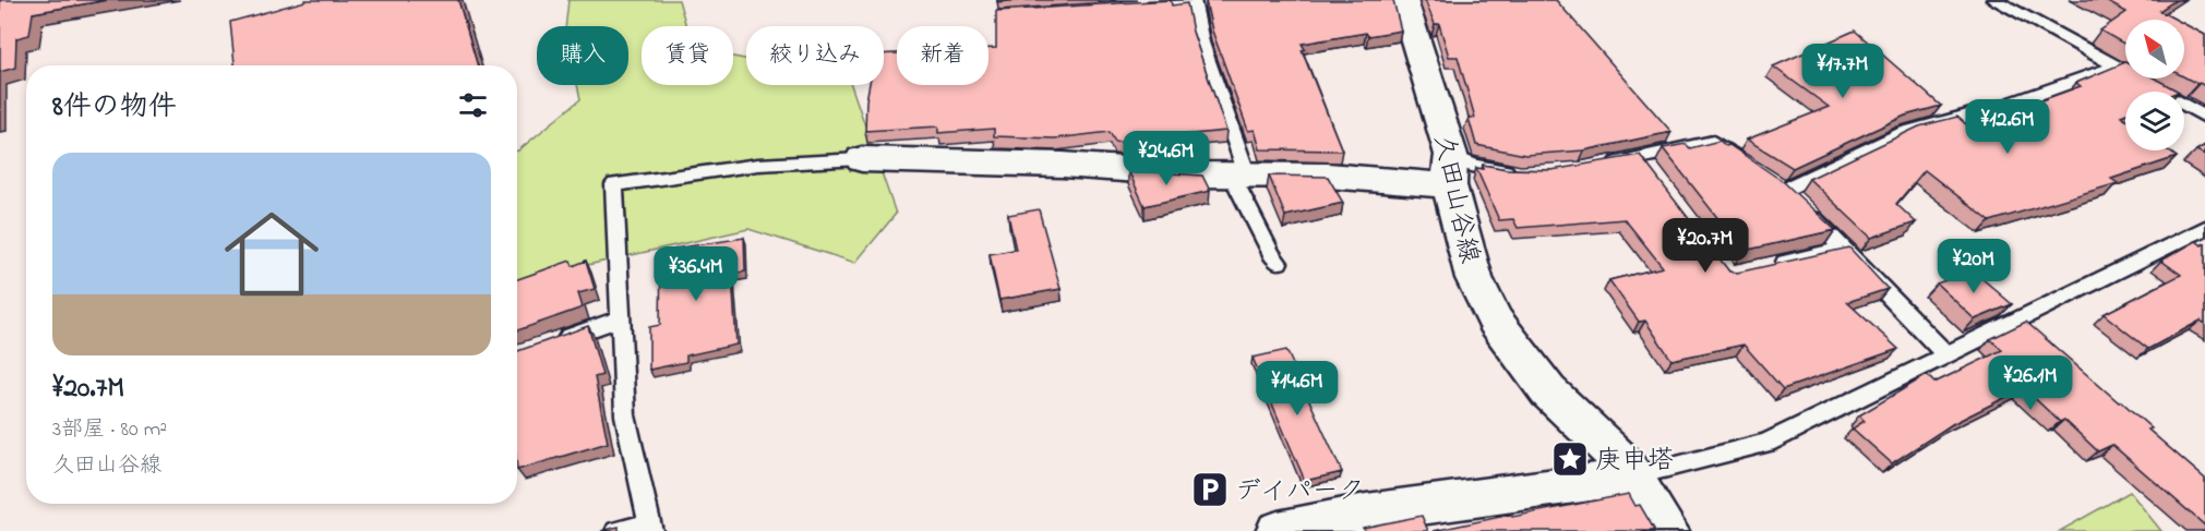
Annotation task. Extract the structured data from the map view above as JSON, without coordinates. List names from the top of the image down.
{
  "streets": {
    "street": ["久田山谷線"]
  },
  "places": {
    "place": ["庚申塔"],
    "parking": ["デイパーク"]
  },
  "north": "top left",
  "page": {
    "chip": [
      "購入",
      "賃貸",
      "絞り込み",
      "新着"
    ],
    "price": [
      "¥17.7M",
      "¥12.6M",
      "¥24.6M",
      "¥20.7M",
      "¥20M",
      "¥36.4M",
      "¥26.1M",
      "¥14.6M"
    ],
    "heading": "8件の物件",
    "list": [
      {
        "name": "¥20.7M",
        "note": "3部屋 · 80 m² · 久田山谷線"
      }
    ]
  }
}
